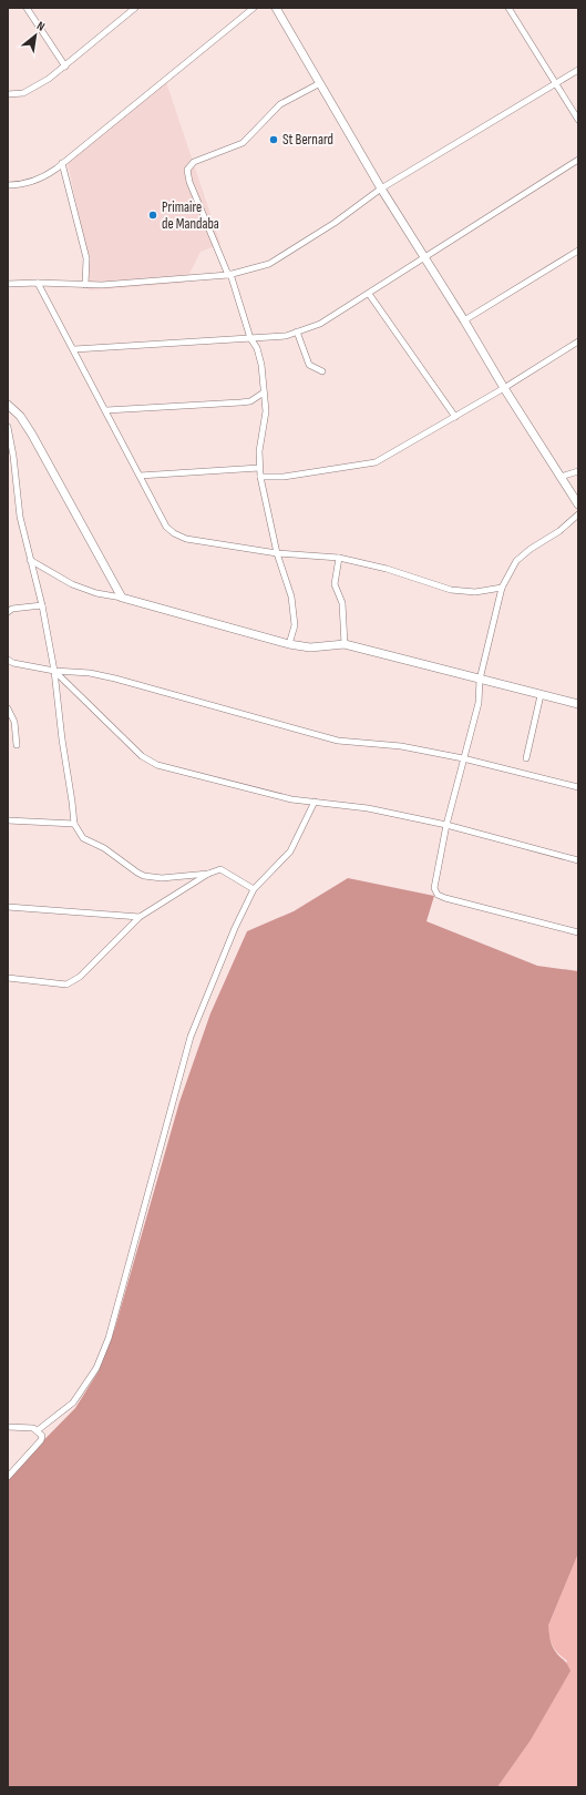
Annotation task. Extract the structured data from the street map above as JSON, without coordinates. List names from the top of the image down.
{
  "places": ["St Bernard", "Primaire de Mandaba"],
  "north": "top right"
}
